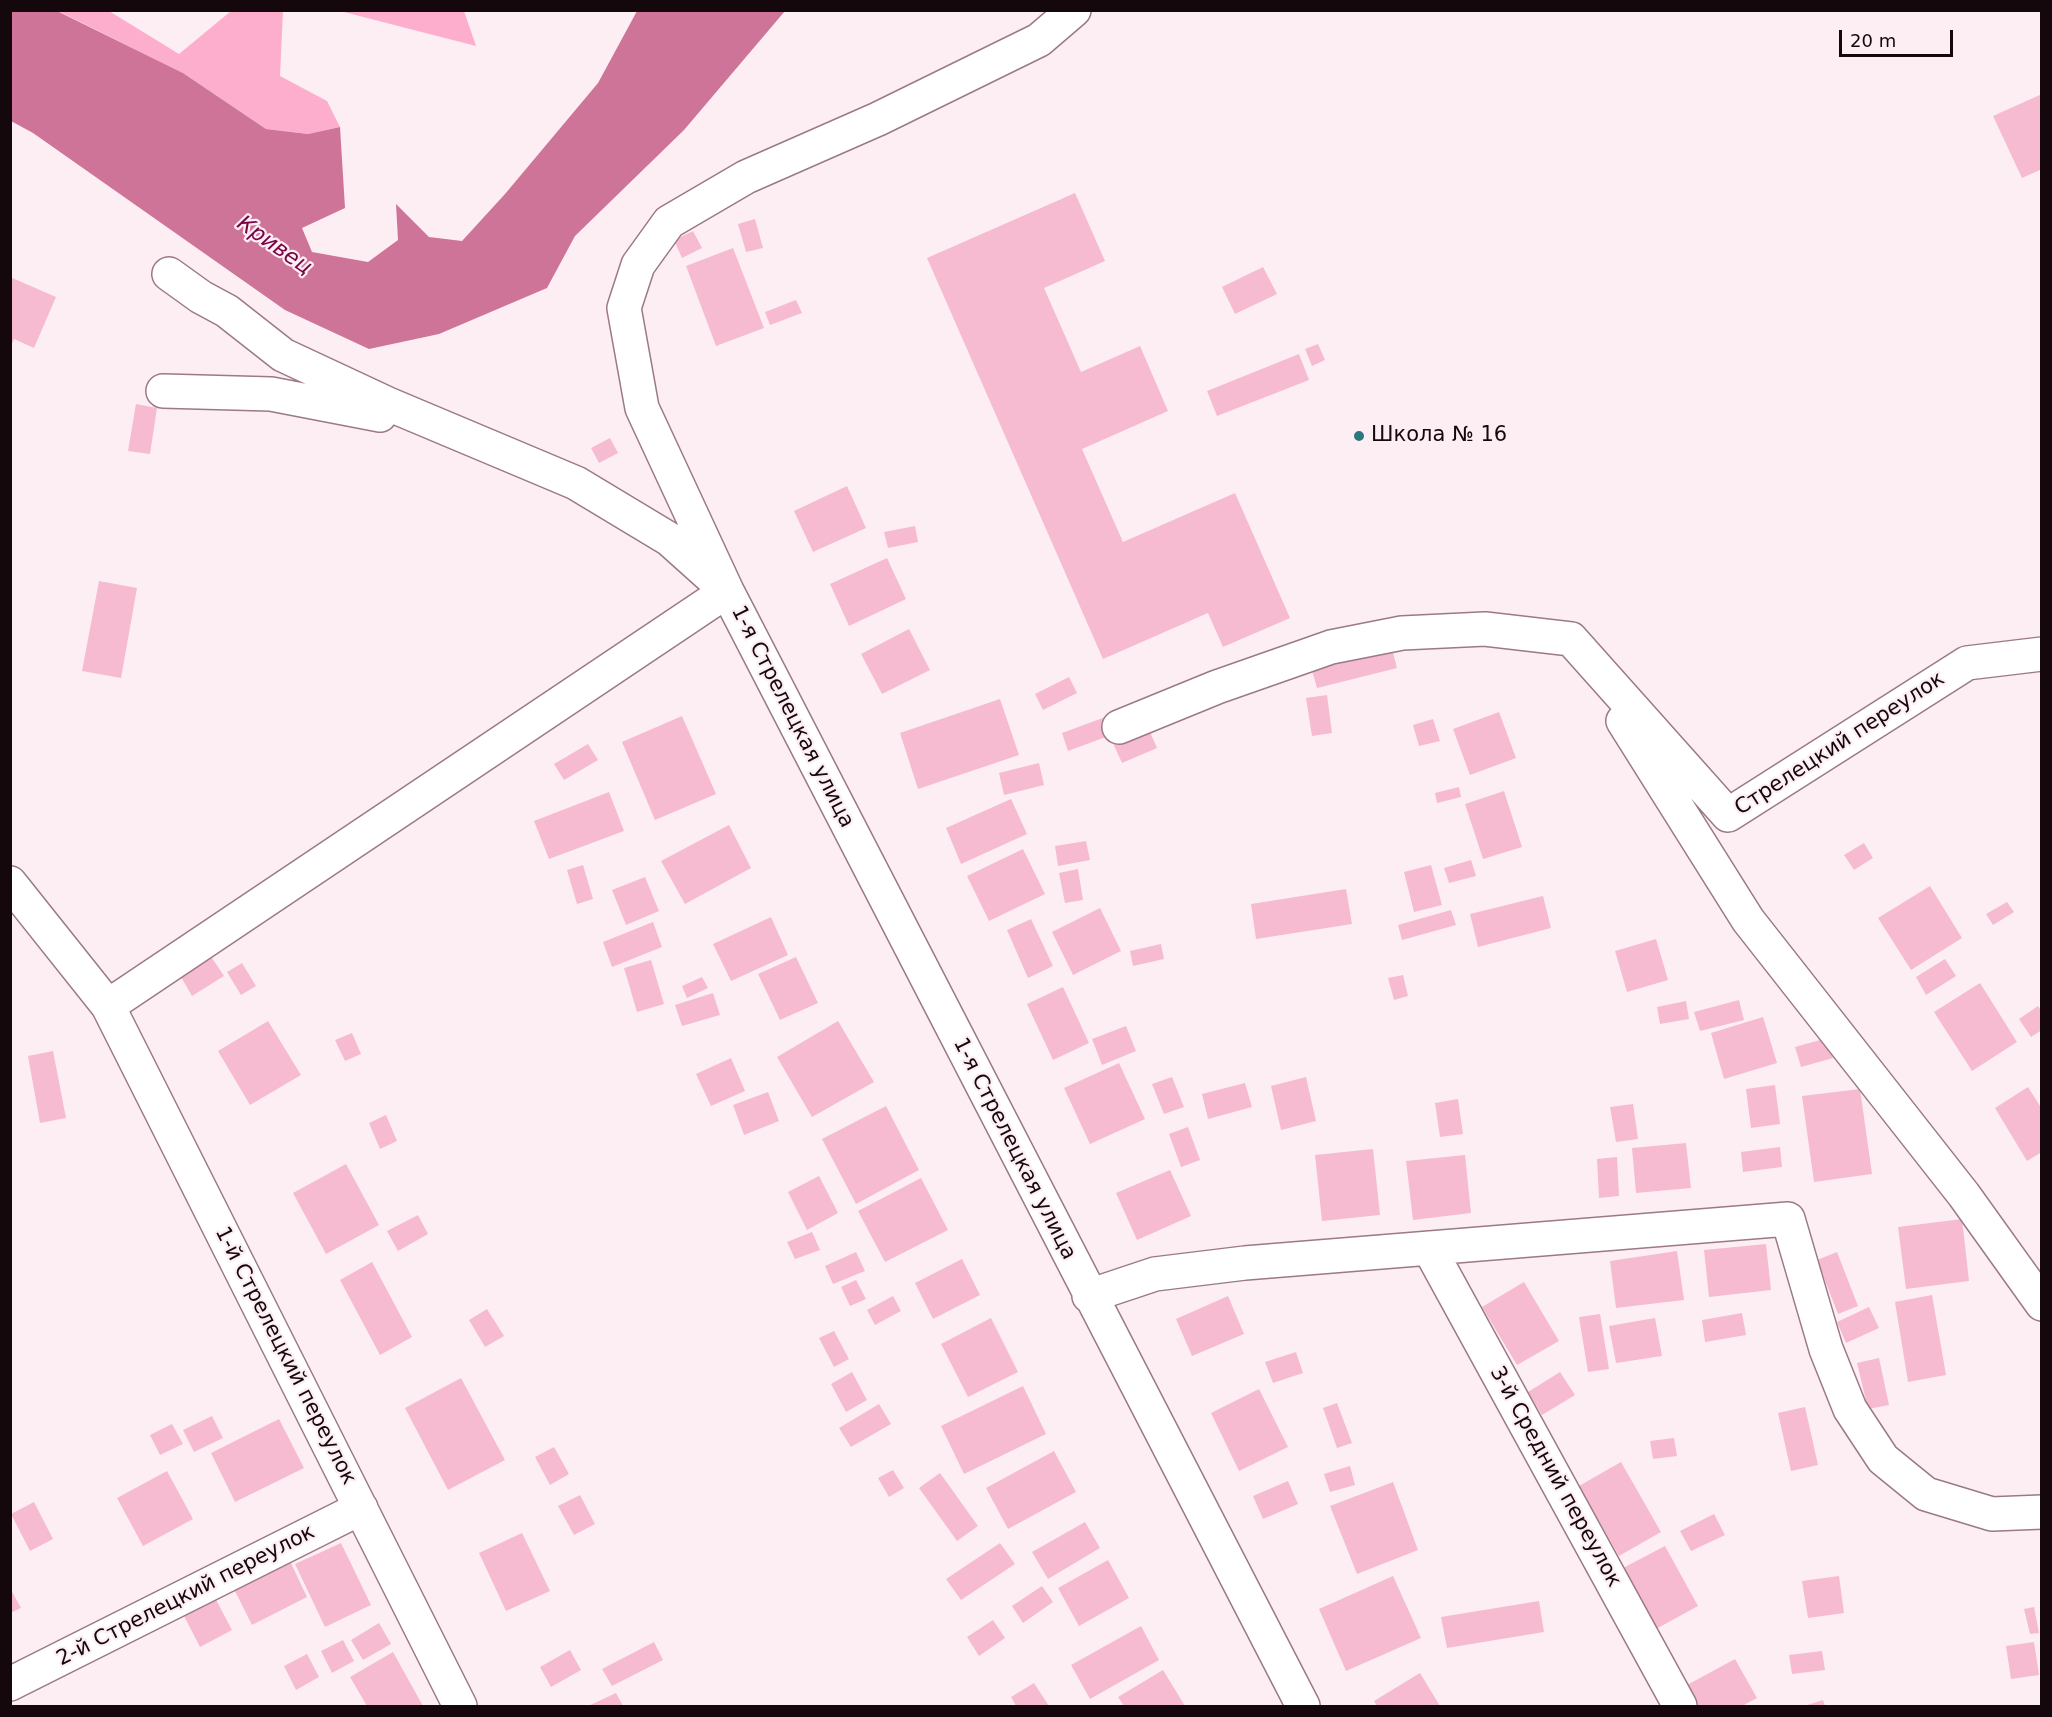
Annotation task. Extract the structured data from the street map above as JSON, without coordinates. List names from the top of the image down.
{
  "streets": {
    "street": [
      "1-я Стрелецкая улица",
      "Стрелецкий переулок",
      "1-й Стрелецкий переулок",
      "3-й Средний переулок",
      "2-й Стрелецкий переулок"
    ]
  },
  "crossings": [
    ["1-й Стрелецкий переулок", "2-й Стрелецкий переулок"]
  ],
  "water": ["Кривец"],
  "places": ["Школа № 16"],
  "scale_bar": "20 m"
}
